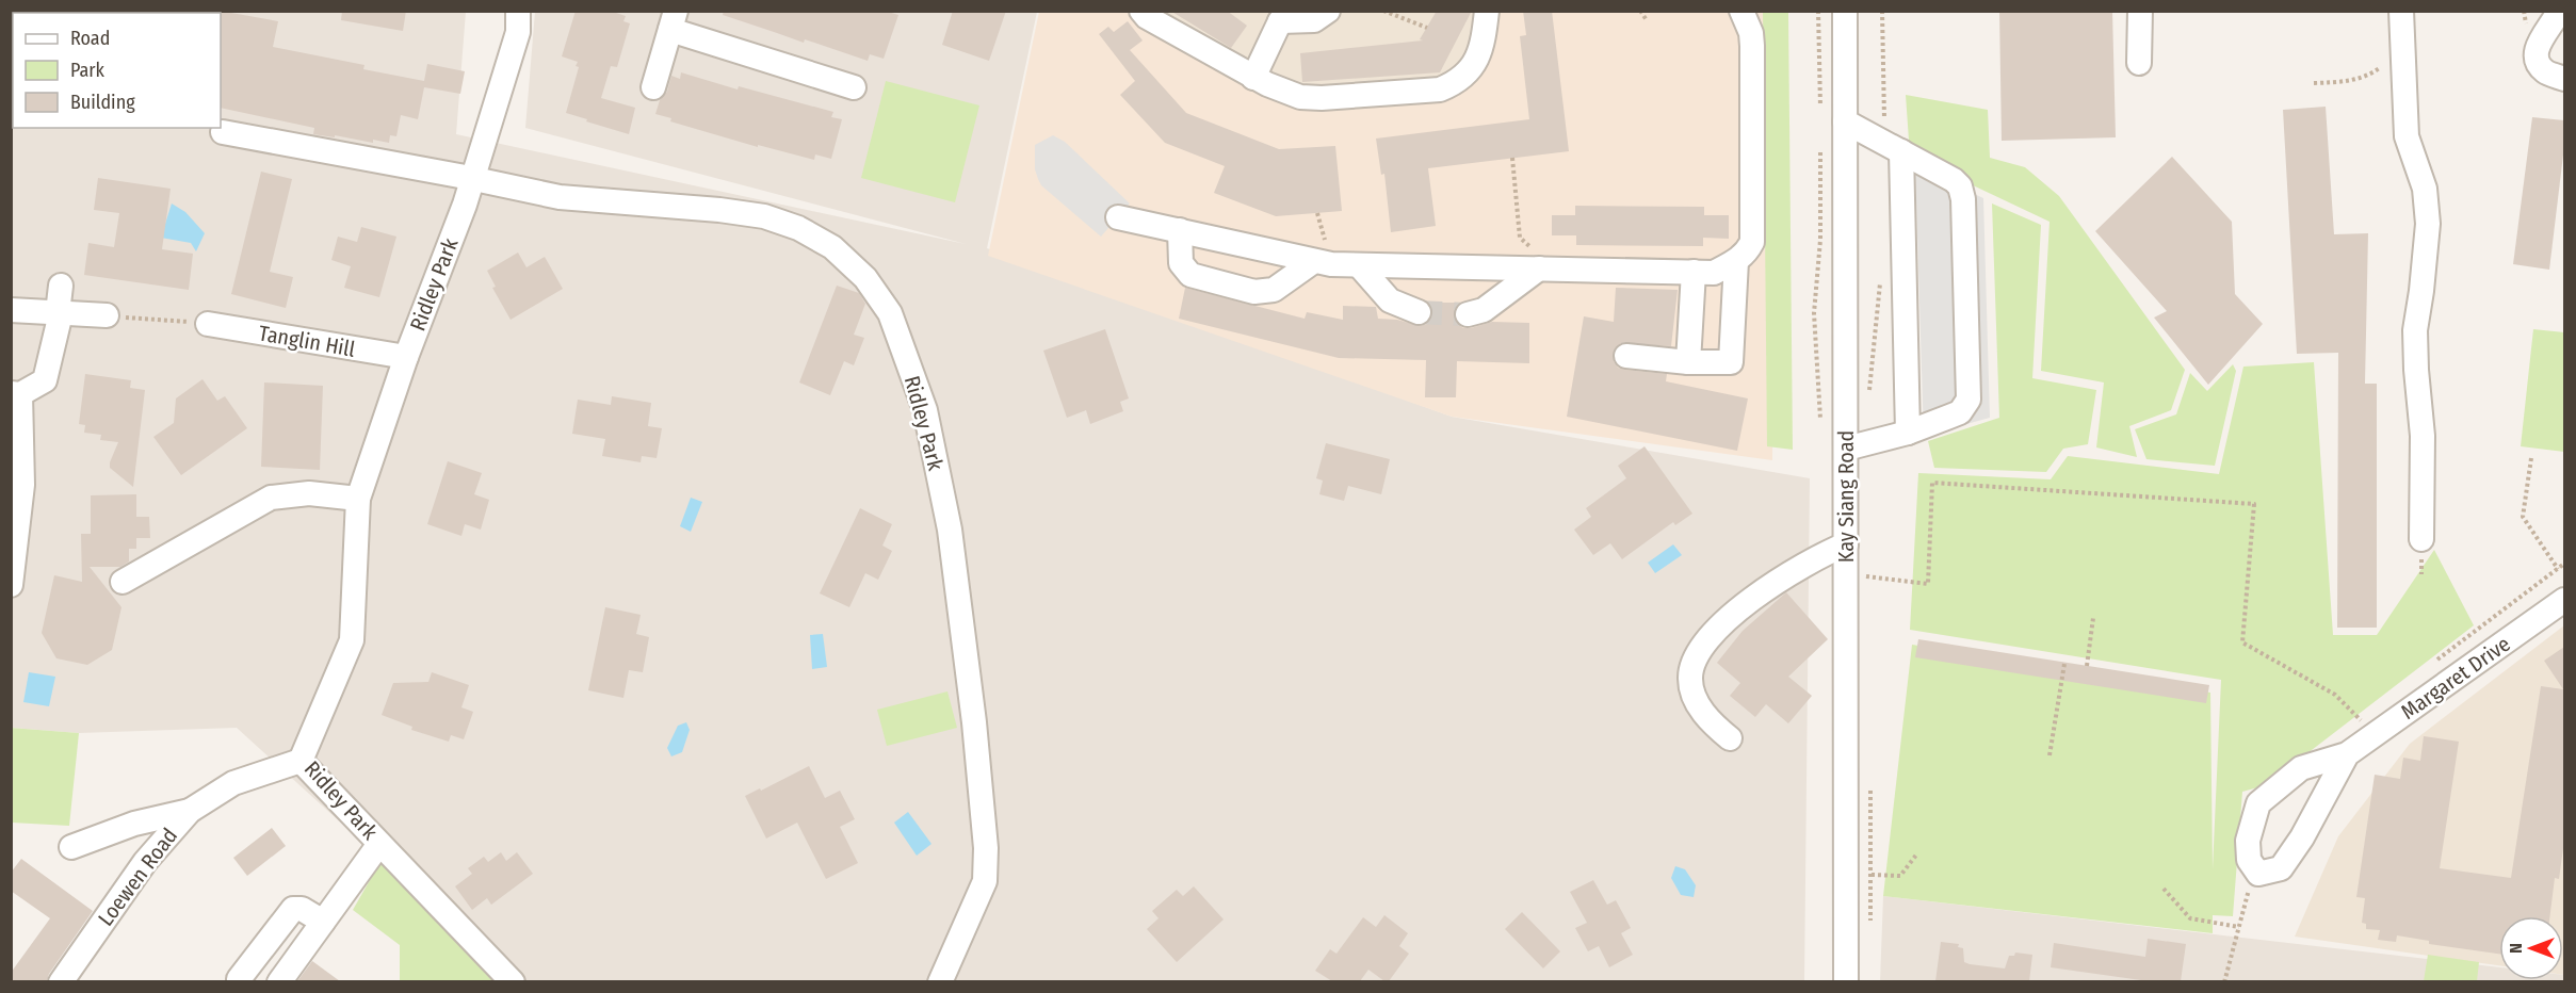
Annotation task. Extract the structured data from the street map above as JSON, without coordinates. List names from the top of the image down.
{
  "streets": {
    "street": [
      "Ridley Park",
      "Tanglin Hill",
      "Kay Siang Road",
      "Margaret Drive",
      "Loewen Road"
    ]
  },
  "crossings": [
    ["Ridley Park", "Tanglin Hill"],
    ["Ridley Park", "Loewen Road"]
  ],
  "legend": ["Road", "Park", "Building"],
  "north": "left"
}
